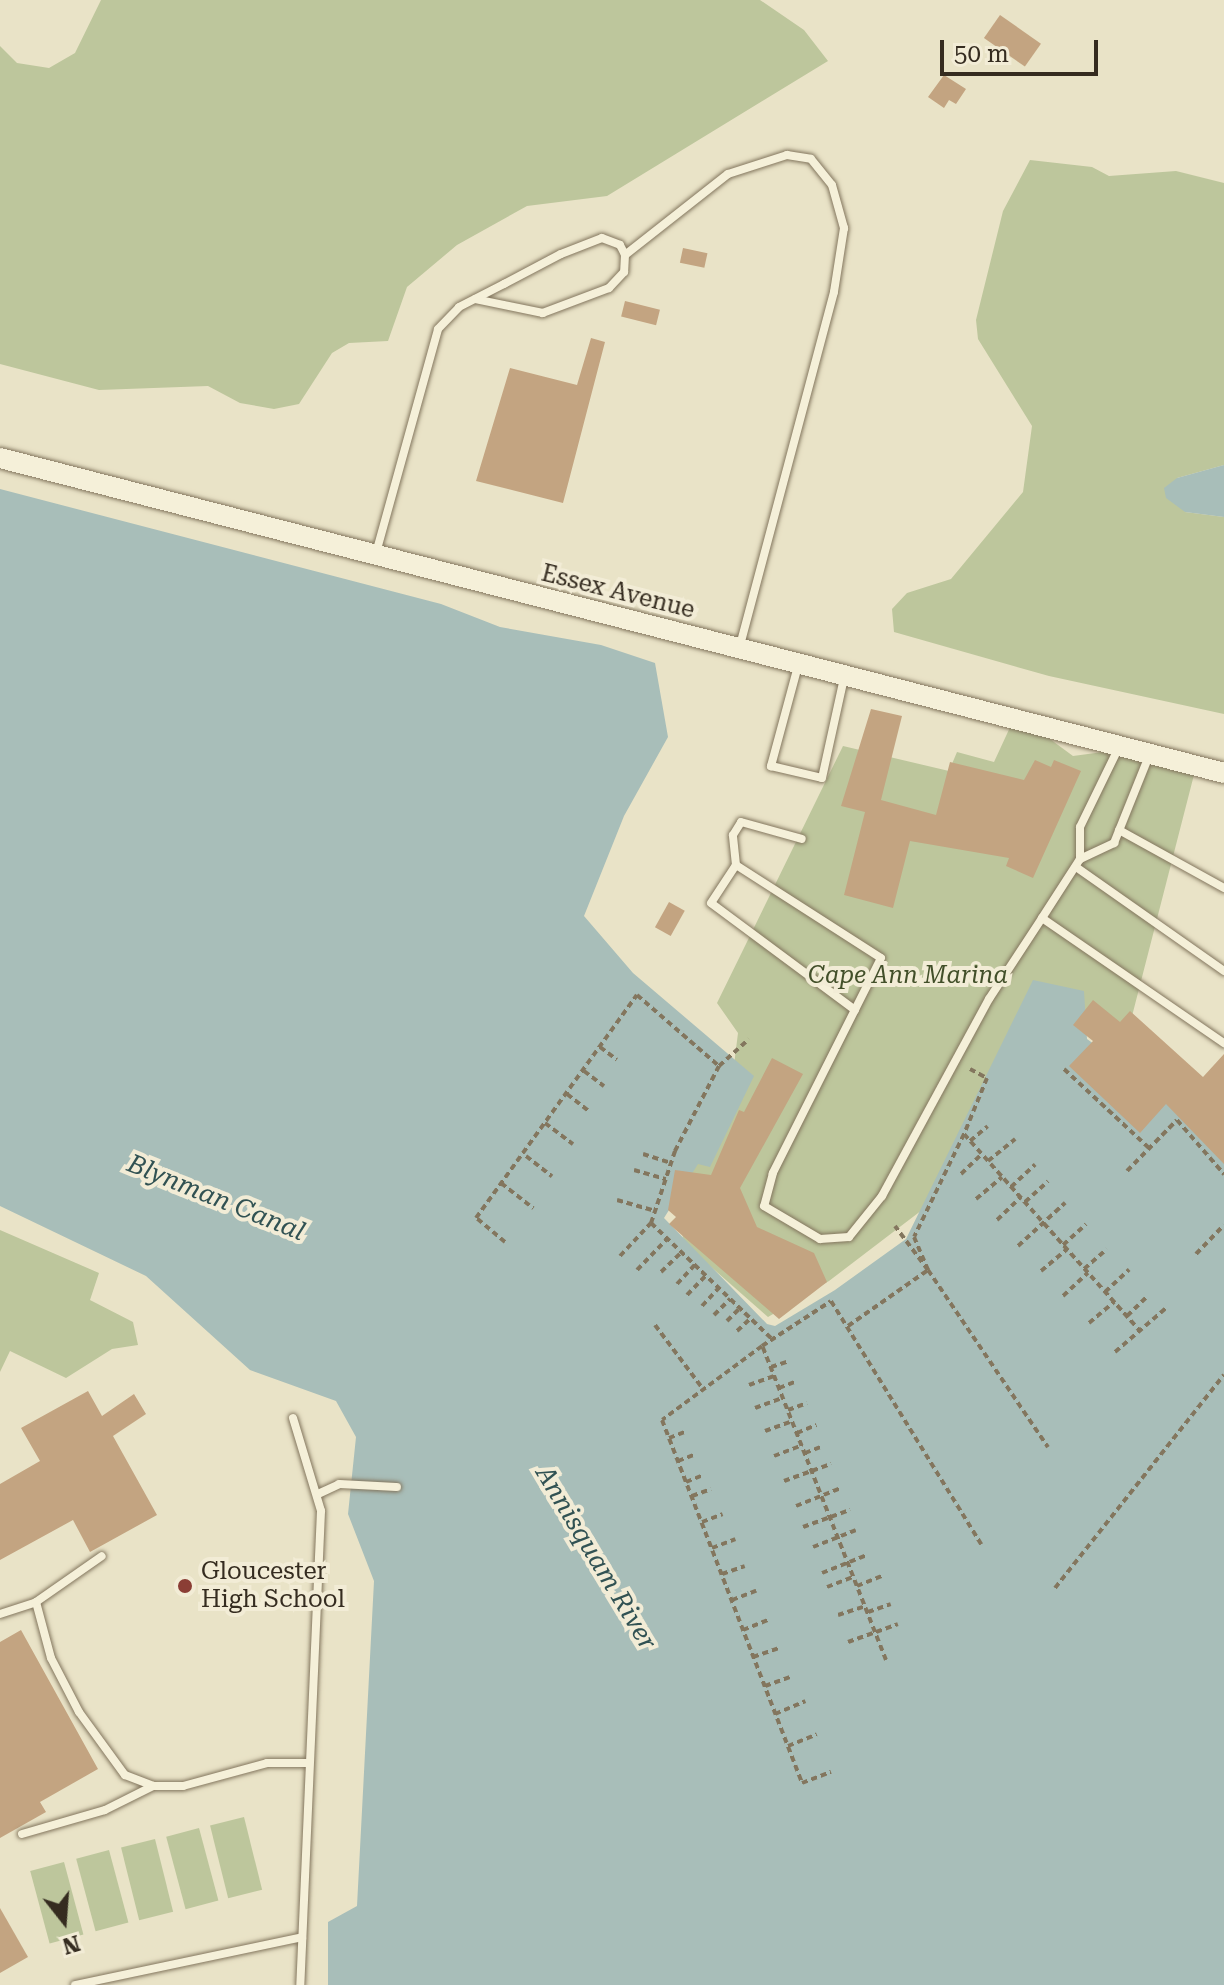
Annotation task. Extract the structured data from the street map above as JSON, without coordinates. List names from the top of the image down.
{
  "streets": {
    "street": ["Essex Avenue"]
  },
  "water": ["Blynman Canal", "Annisquam River"],
  "parks": ["Cape Ann Marina"],
  "places": ["Gloucester High School"],
  "scale_bar": "50 m",
  "north": "bottom"
}
